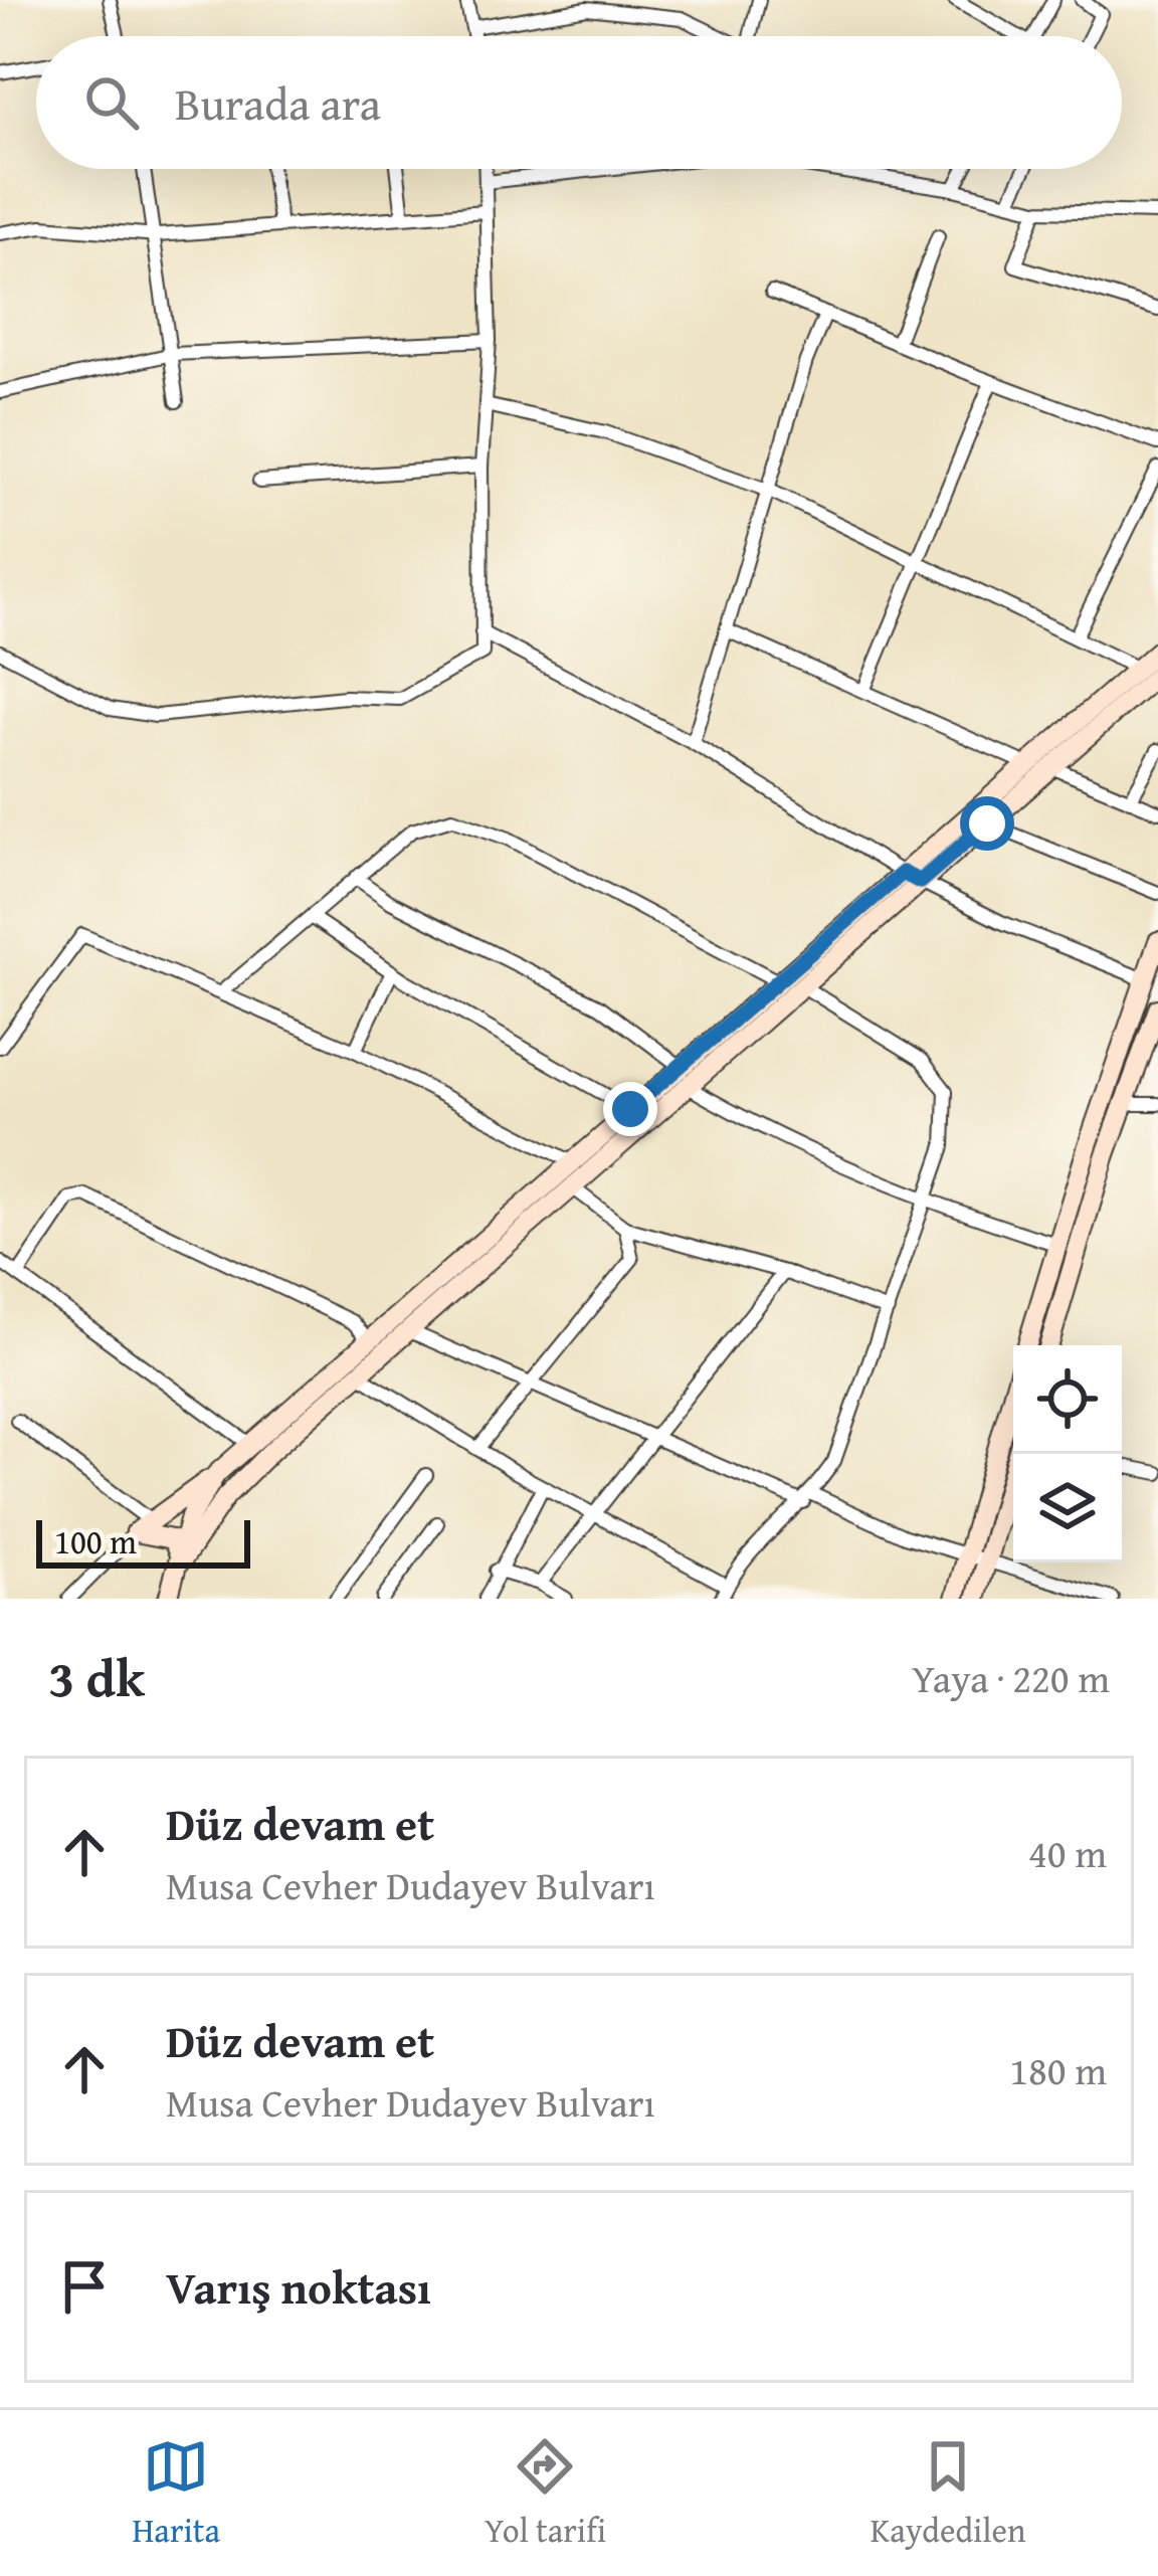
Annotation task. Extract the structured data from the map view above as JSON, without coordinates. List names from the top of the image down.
{
  "scale_bar": "100 m",
  "page": {
    "search": "Burada ara",
    "scale": "100 m",
    "heading": ["3 dk", "Yaya · 220 m"],
    "list": [
      ["Düz devam et", "Musa Cevher Dudayev Bulvarı", "40 m"],
      ["Düz devam et", "Musa Cevher Dudayev Bulvarı", "180 m"],
      "Varış noktası"
    ],
    "nav": ["Harita", "Yol tarifi", "Kaydedilen"]
  }
}
